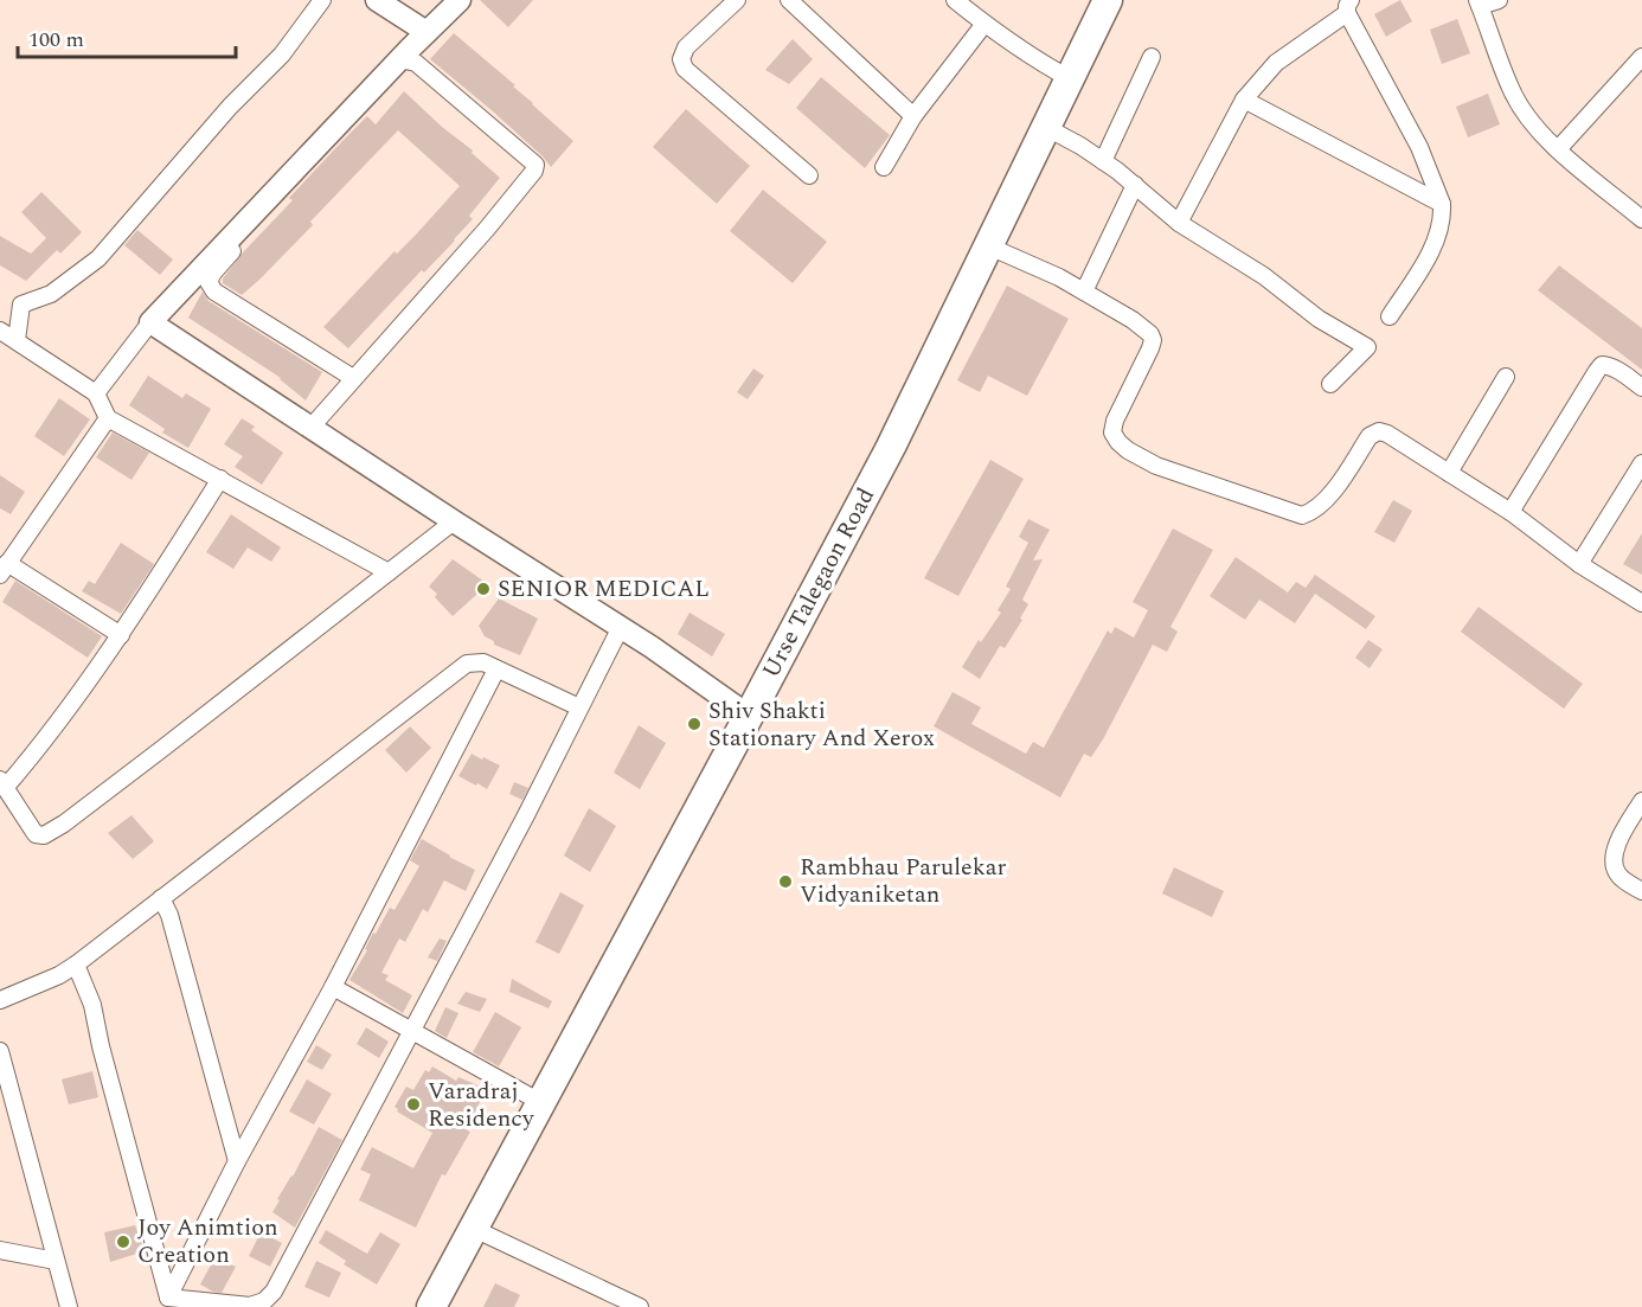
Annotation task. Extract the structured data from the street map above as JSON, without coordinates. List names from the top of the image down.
{
  "streets": {
    "highway": ["Urse Talegaon Road"]
  },
  "places": [
    "SENIOR MEDICAL",
    "Shiv Shakti Stationary And Xerox",
    "Rambhau Parulekar Vidyaniketan",
    "Varadraj Residency",
    "Joy Animtion Creation"
  ],
  "scale_bar": "100 m"
}
